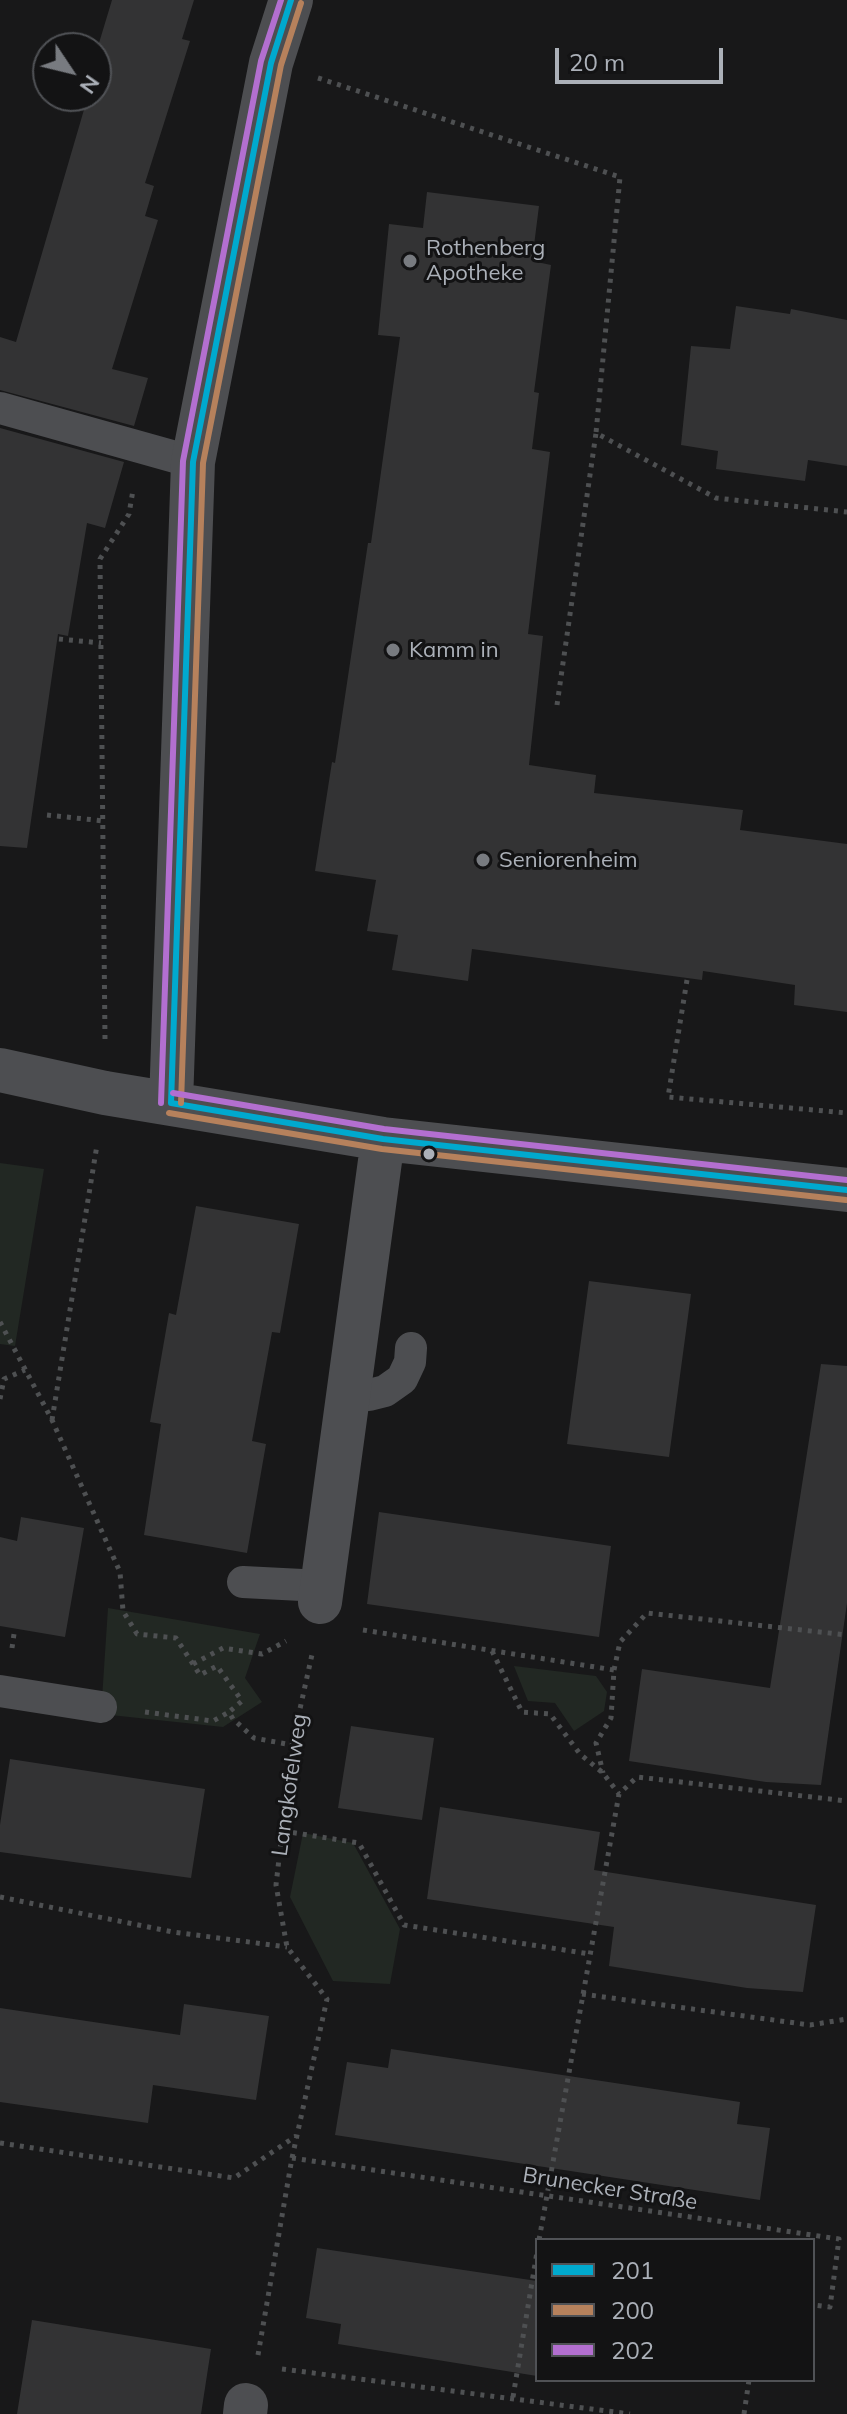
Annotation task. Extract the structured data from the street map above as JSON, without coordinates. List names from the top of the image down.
{
  "streets": {
    "path": ["Langkofelweg", "Brunecker Straße"]
  },
  "crossings": [
    ["Langkofelweg", "Brunecker Straße"]
  ],
  "places": ["Rothenberg Apotheke", "Kamm in", "Seniorenheim"],
  "lines": ["transit line 201", "transit line 202", "transit line 200"],
  "legend": ["201", "200", "202"],
  "scale_bar": "20 m",
  "north": "bottom right"
}
